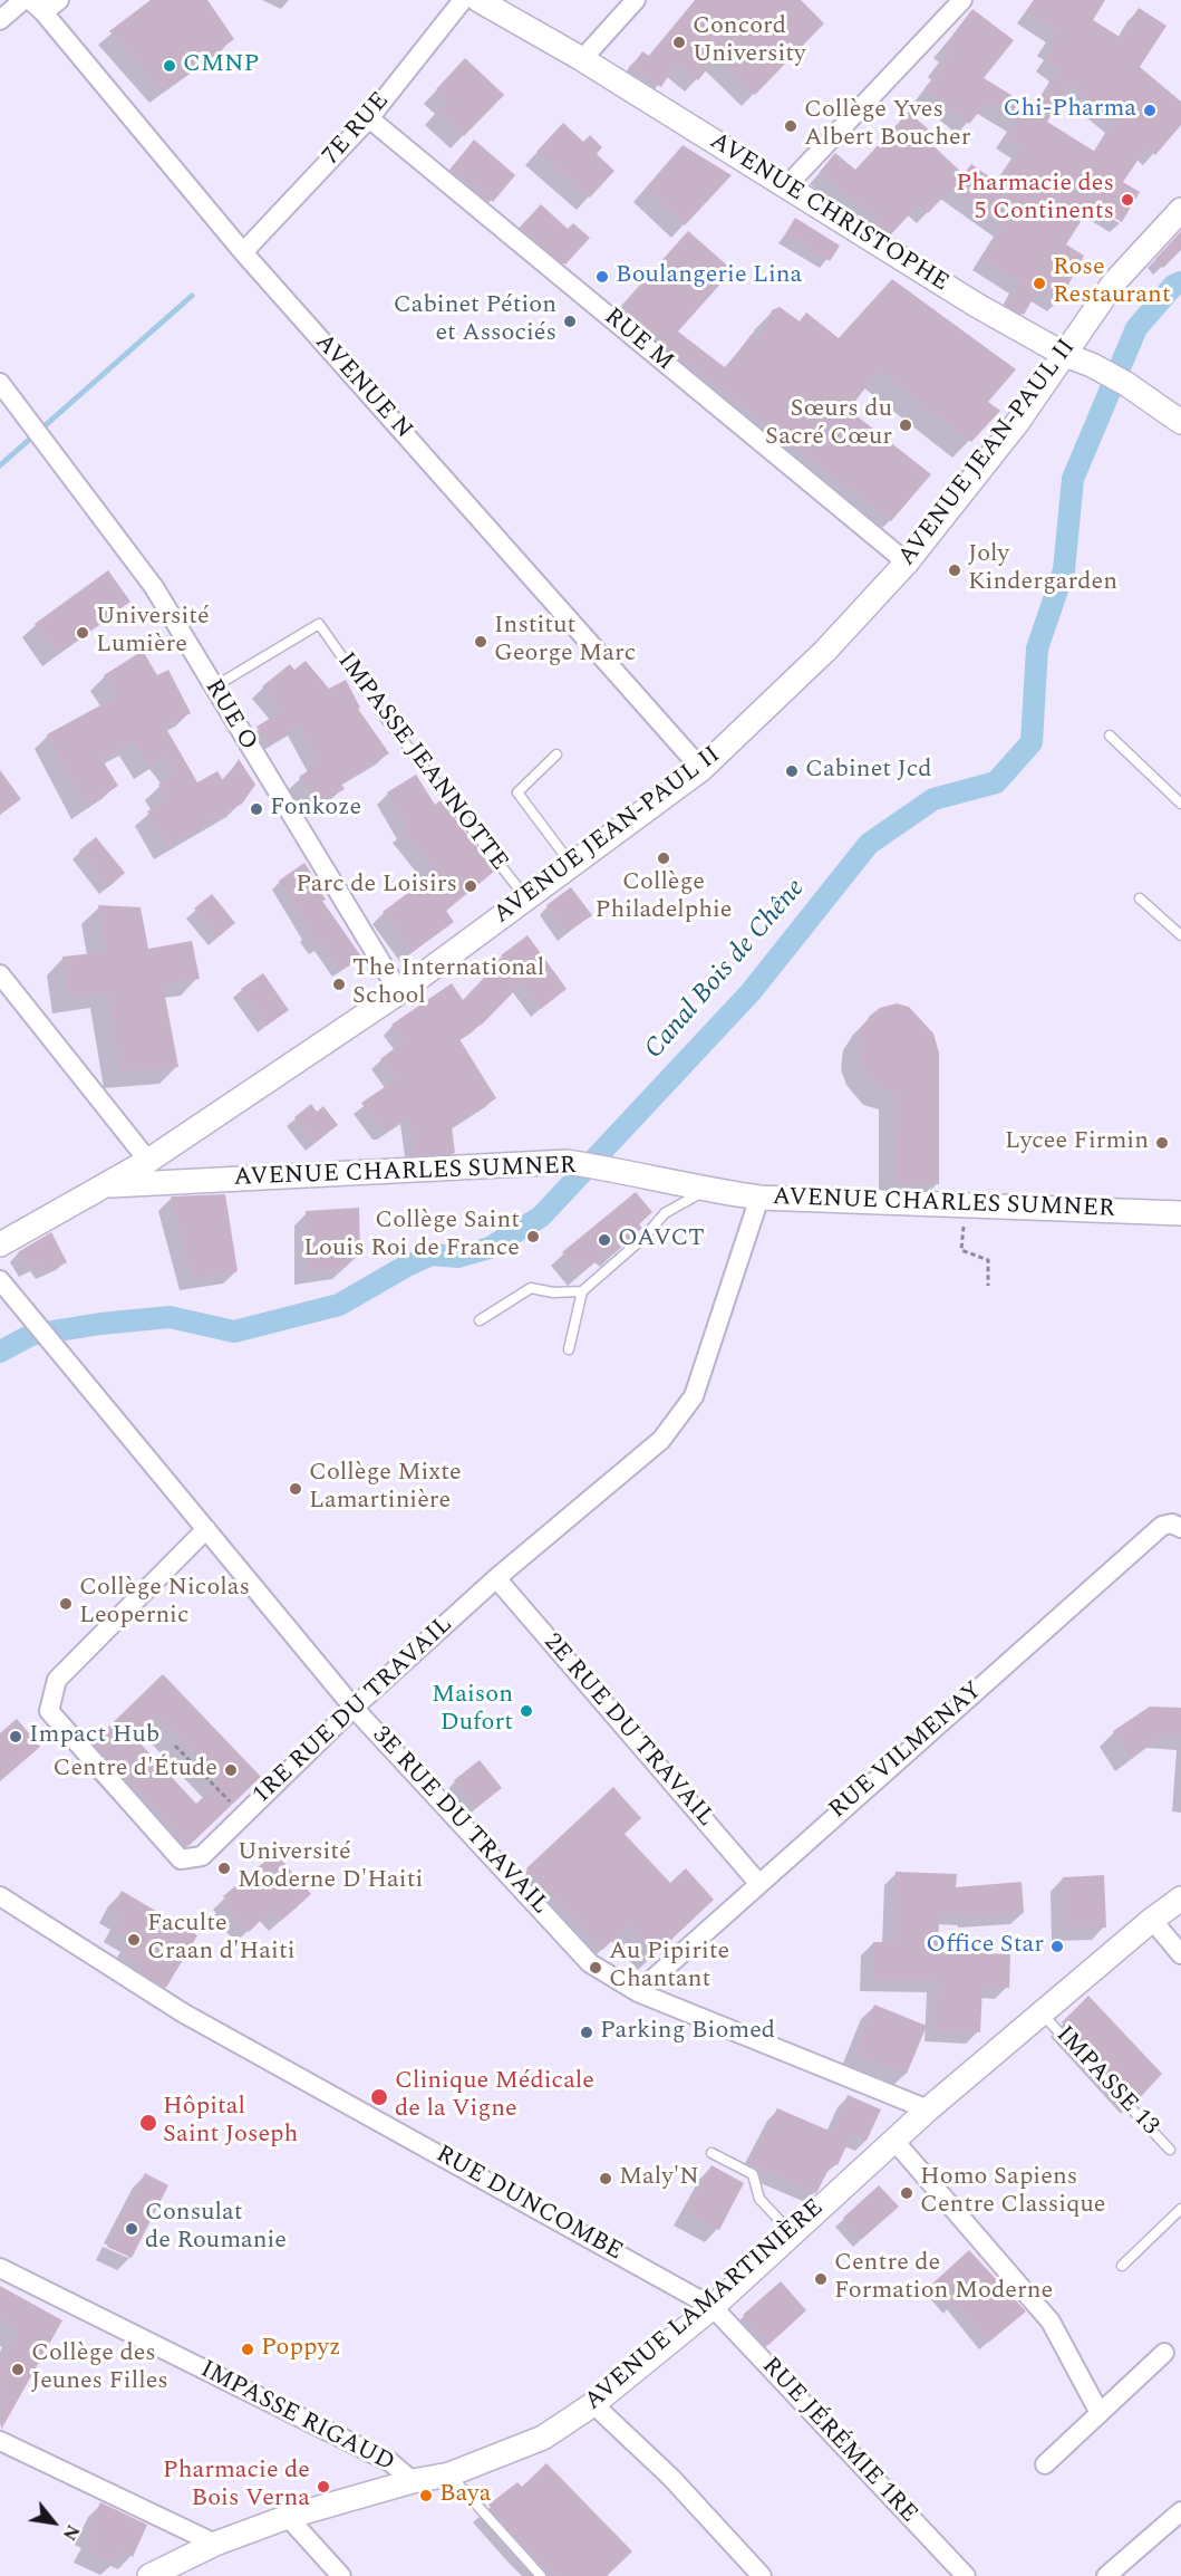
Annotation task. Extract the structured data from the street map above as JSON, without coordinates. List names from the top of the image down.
{
  "streets": {
    "street": [
      "7E RUE",
      "AVENUE CHRISTOPHE",
      "RUE M",
      "AVENUE N",
      "AVENUE JEAN-PAUL II",
      "RUE O",
      "AVENUE CHARLES SUMNER",
      "1RE RUE DU TRAVAIL",
      "2E RUE DU TRAVAIL",
      "RUE VILMENAY",
      "3E RUE DU TRAVAIL",
      "RUE DUNCOMBE",
      "AVENUE LAMARTINIÈRE",
      "IMPASSE RIGAUD",
      "RUE JÉRÉMIE 1RE"
    ],
    "lane": ["IMPASSE JEANNOTTE", "IMPASSE 13"]
  },
  "crossings": [
    ["7E RUE", "RUE M"],
    ["7E RUE", "AVENUE N"],
    ["AVENUE CHRISTOPHE", "AVENUE JEAN-PAUL II"],
    ["RUE M", "AVENUE JEAN-PAUL II"],
    ["AVENUE N", "AVENUE JEAN-PAUL II"],
    ["AVENUE JEAN-PAUL II", "RUE O"],
    ["AVENUE JEAN-PAUL II", "IMPASSE JEANNOTTE"],
    ["AVENUE JEAN-PAUL II", "AVENUE CHARLES SUMNER"],
    ["RUE O", "IMPASSE JEANNOTTE"],
    ["AVENUE CHARLES SUMNER", "1RE RUE DU TRAVAIL"],
    ["1RE RUE DU TRAVAIL", "2E RUE DU TRAVAIL"],
    ["1RE RUE DU TRAVAIL", "3E RUE DU TRAVAIL"],
    ["2E RUE DU TRAVAIL", "RUE VILMENAY"],
    ["RUE VILMENAY", "3E RUE DU TRAVAIL"],
    ["3E RUE DU TRAVAIL", "AVENUE LAMARTINIÈRE"],
    ["IMPASSE 13", "AVENUE LAMARTINIÈRE"],
    ["RUE DUNCOMBE", "AVENUE LAMARTINIÈRE"],
    ["RUE DUNCOMBE", "RUE JÉRÉMIE 1RE"],
    ["AVENUE LAMARTINIÈRE", "IMPASSE RIGAUD"],
    ["AVENUE LAMARTINIÈRE", "RUE JÉRÉMIE 1RE"]
  ],
  "water": ["Canal Bois de Chêne"],
  "places": [
    "Concord University",
    "CMNP",
    "Chi-Pharma",
    "Collège Yves Albert Boucher",
    "Pharmacie des 5 Continents",
    "Boulangerie Lina",
    "Rose Restaurant",
    "Cabinet Pétion et Associés",
    "Sœurs du Sacré Cœur",
    "Joly Kindergarden",
    "Université Lumière",
    "Institut George Marc",
    "Cabinet Jcd",
    "Fonkoze",
    "Collège Philadelphie",
    "Parc de Loisirs",
    "The International School",
    "Lycee Firmin",
    "Collège Saint Louis Roi de France",
    "OAVCT",
    "Collège Mixte Lamartinière",
    "Collège Nicolas Leopernic",
    "Maison Dufort",
    "Impact Hub",
    "Centre d'Étude",
    "Université Moderne D'Haiti",
    "Faculte Craan d'Haiti",
    "Office Star",
    "Au Pipirite Chantant",
    "Parking Biomed",
    "Clinique Médicale de la Vigne",
    "Hôpital Saint Joseph",
    "Maly'N",
    "Homo Sapiens Centre Classique",
    "Consulat de Roumanie",
    "Centre de Formation Moderne",
    "Poppyz",
    "Collège des Jeunes Filles",
    "Pharmacie de Bois Verna",
    "Baya"
  ],
  "north": "bottom right"
}
